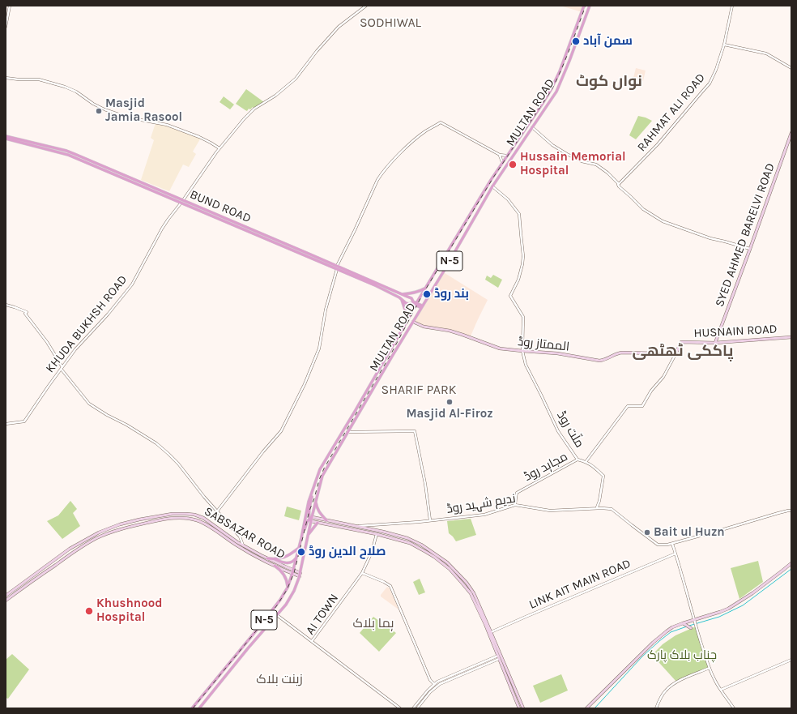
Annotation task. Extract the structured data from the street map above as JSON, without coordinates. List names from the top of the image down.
{
  "streets": {
    "main road": [
      "MULTAN ROAD",
      "BUND ROAD",
      "SYED AHMED BARELVI ROAD",
      "N-5",
      "HUSNAIN ROAD",
      "الممتاز روڈ",
      "SABSAZAR ROAD"
    ],
    "street": [
      "RAHMAT ALI ROAD",
      "KHUDA BUKHSH ROAD",
      "ملّت روڈ",
      "مجاہد روڈ",
      "ندیم شہید روڈ",
      "LINK AIT MAIN ROAD",
      "AI TOWN"
    ]
  },
  "crossings": [
    ["MULTAN ROAD", "BUND ROAD"],
    ["MULTAN ROAD", "الممتاز روڈ"],
    ["MULTAN ROAD", "ملّت روڈ"],
    ["MULTAN ROAD", "SABSAZAR ROAD"],
    ["BUND ROAD", "KHUDA BUKHSH ROAD"],
    ["SYED AHMED BARELVI ROAD", "HUSNAIN ROAD"],
    ["HUSNAIN ROAD", "الممتاز روڈ"],
    ["الممتاز روڈ", "ملّت روڈ"],
    ["ملّت روڈ", "مجاہد روڈ"],
    ["ملّت روڈ", "ندیم شہید روڈ"],
    ["مجاہد روڈ", "ندیم شہید روڈ"]
  ],
  "districts": [
    "SODHIWAL",
    "نواں کوٹ",
    "پاککی ٹھٹھی",
    "SHARIF PARK",
    "ہما بلاک",
    "زینت بلاک"
  ],
  "parks": ["چناب بلاک پارک"],
  "places": [
    "سمن آباد",
    "Masjid Jamia Rasool",
    "Hussain Memorial Hospital",
    "بند روڈ",
    "Masjid Al-Firoz",
    "Bait ul Huzn",
    "صلاح الدین روڈ",
    "Khushnood Hospital"
  ]
}
